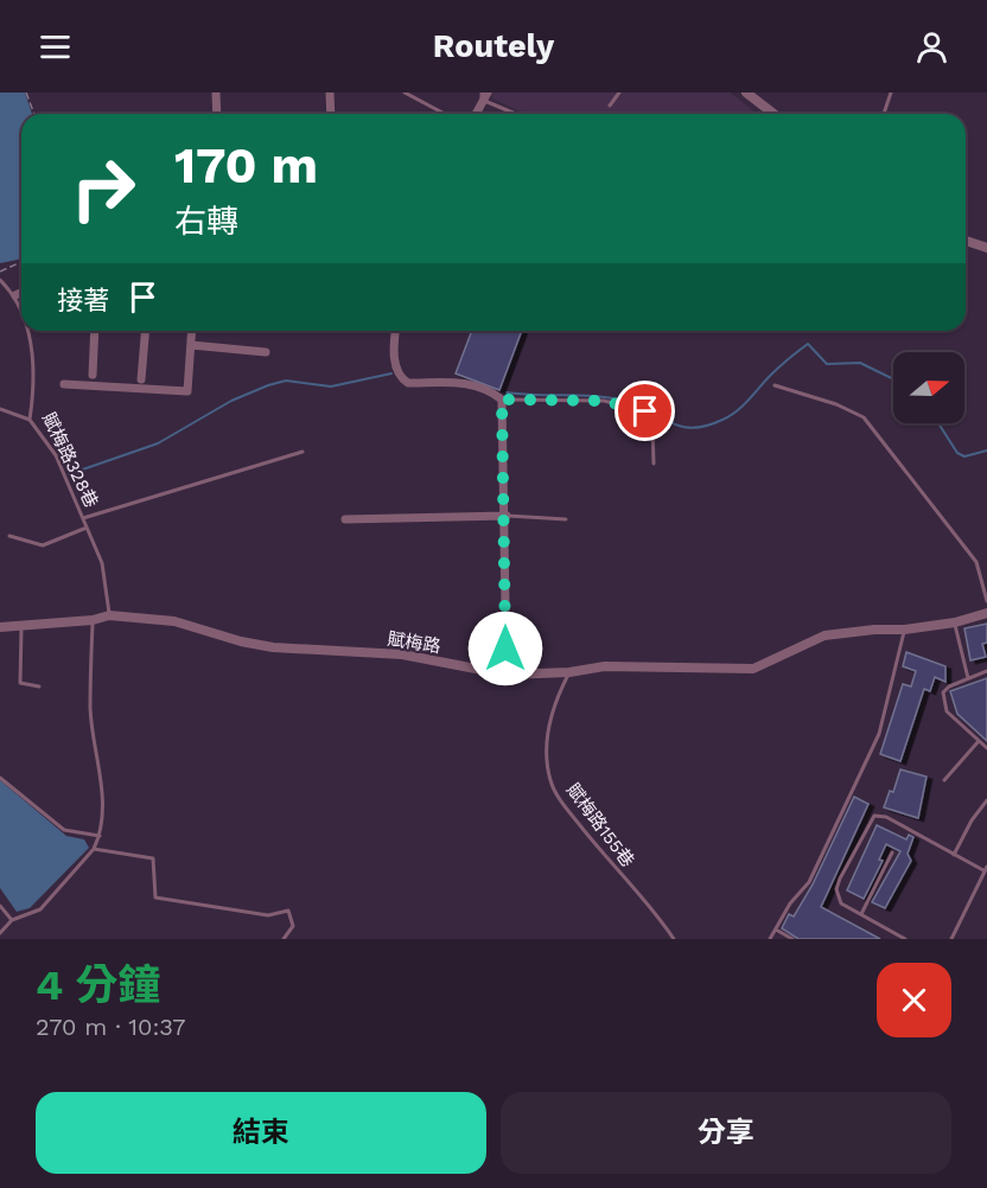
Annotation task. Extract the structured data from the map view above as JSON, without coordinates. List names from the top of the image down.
{
  "streets": {
    "street": ["賦梅路"],
    "lane": ["賦梅路328巷", "賦梅路155巷"]
  },
  "crossings": [
    ["賦梅路328巷", "賦梅路"],
    ["賦梅路", "賦梅路155巷"]
  ],
  "north": "right",
  "page": {
    "header": "Routely",
    "turn": ["170 m", "右轉"],
    "then": "接著",
    "heading": ["4 分鐘", "270 m · 10:37"],
    "buttons": ["結束", "分享"]
  }
}
